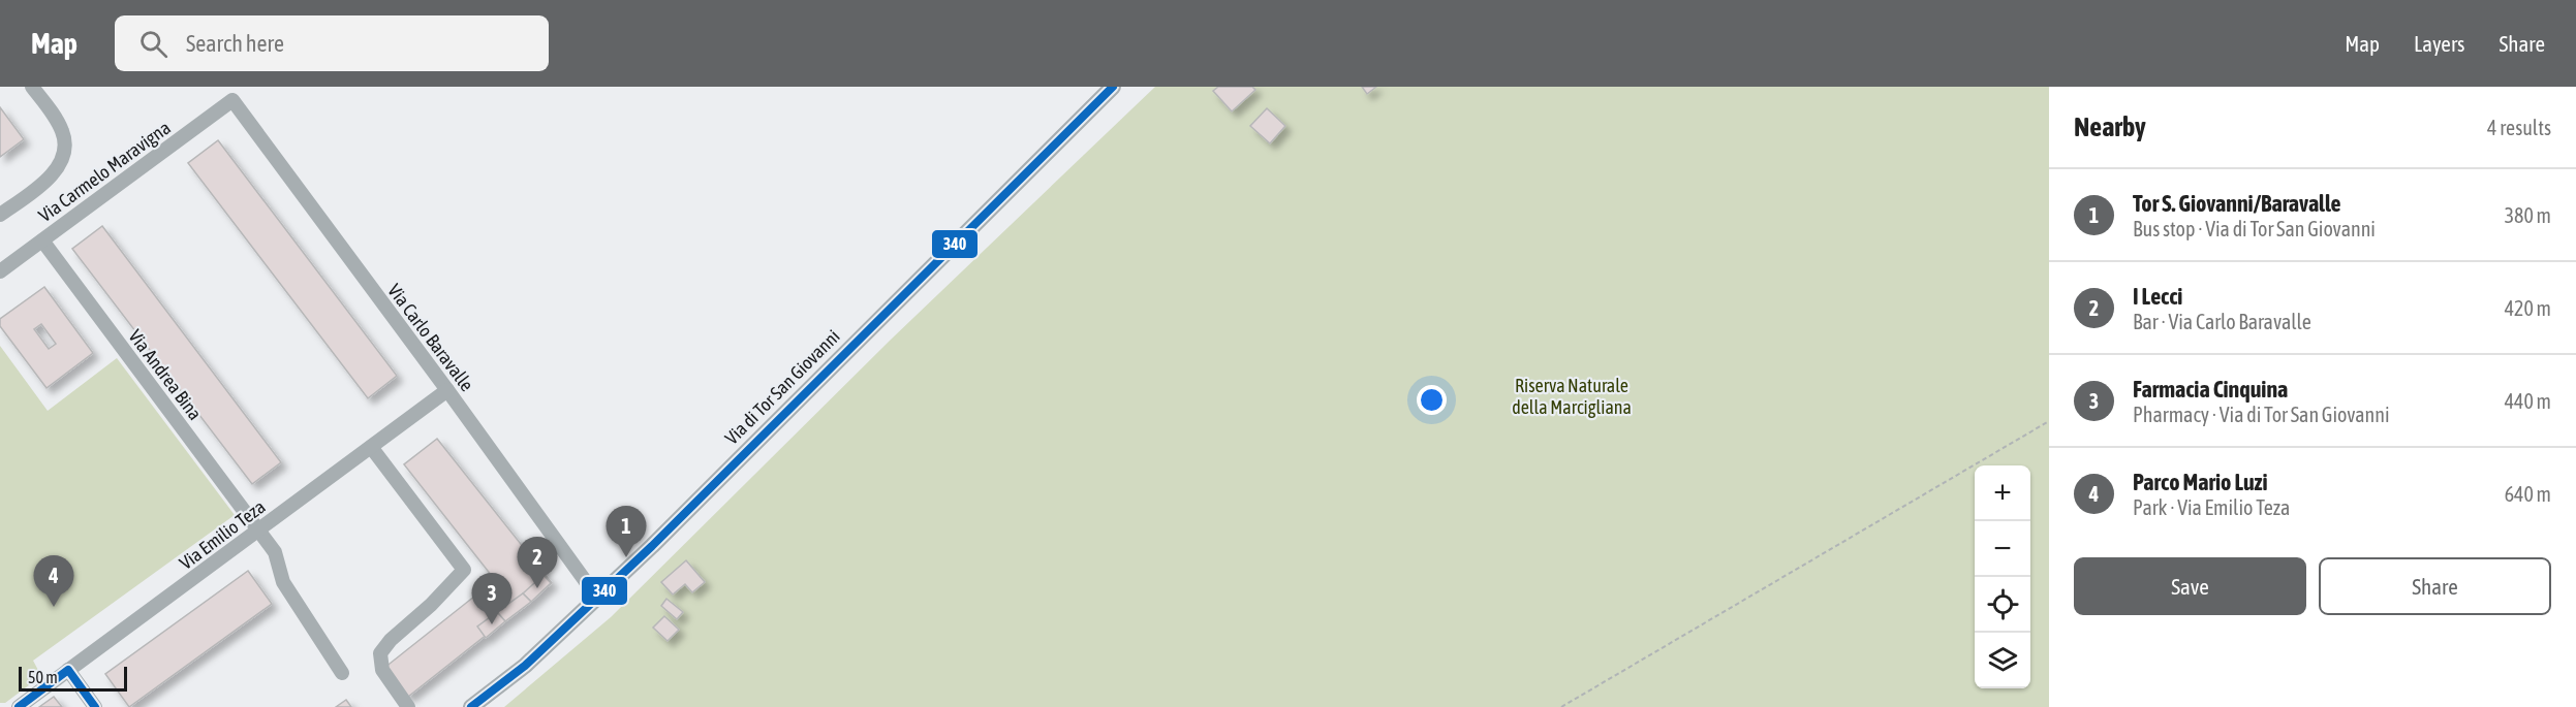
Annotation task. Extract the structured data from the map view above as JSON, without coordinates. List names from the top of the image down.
{
  "streets": {
    "street": [
      "Via Carmelo Maravigna",
      "Via Carlo Baravalle",
      "Via Andrea Bina",
      "Via di Tor San Giovanni",
      "Via Emilio Teza"
    ]
  },
  "crossings": [
    ["Via Carmelo Maravigna", "Via Carlo Baravalle"],
    ["Via Carmelo Maravigna", "Via Andrea Bina"],
    ["Via Carlo Baravalle", "Via di Tor San Giovanni"],
    ["Via Carlo Baravalle", "Via Emilio Teza"],
    ["Via Andrea Bina", "Via Emilio Teza"]
  ],
  "parks": ["Riserva Naturale della Marcigliana"],
  "lines": ["transit line 340"],
  "scale_bar": "50 m",
  "page": {
    "header": "Map",
    "search": "Search here",
    "nav": ["Map", "Layers", "Share"],
    "heading": ["Nearby", "4 results"],
    "list": [
      {
        "mark": "1",
        "name": "Tor S. Giovanni/Baravalle",
        "note": "Bus stop · Via di Tor San Giovanni",
        "value": "380 m"
      },
      {
        "mark": "2",
        "name": "I Lecci",
        "note": "Bar · Via Carlo Baravalle",
        "value": "420 m"
      },
      {
        "mark": "3",
        "name": "Farmacia Cinquina",
        "note": "Pharmacy · Via di Tor San Giovanni",
        "value": "440 m"
      },
      {
        "mark": "4",
        "name": "Parco Mario Luzi",
        "note": "Park · Via Emilio Teza",
        "value": "640 m"
      }
    ],
    "map_buttons": ["+", "−"],
    "pins": [
      "1",
      "2",
      "4",
      "3"
    ],
    "buttons": ["Save", "Share"],
    "scale": "50 m"
  }
}
